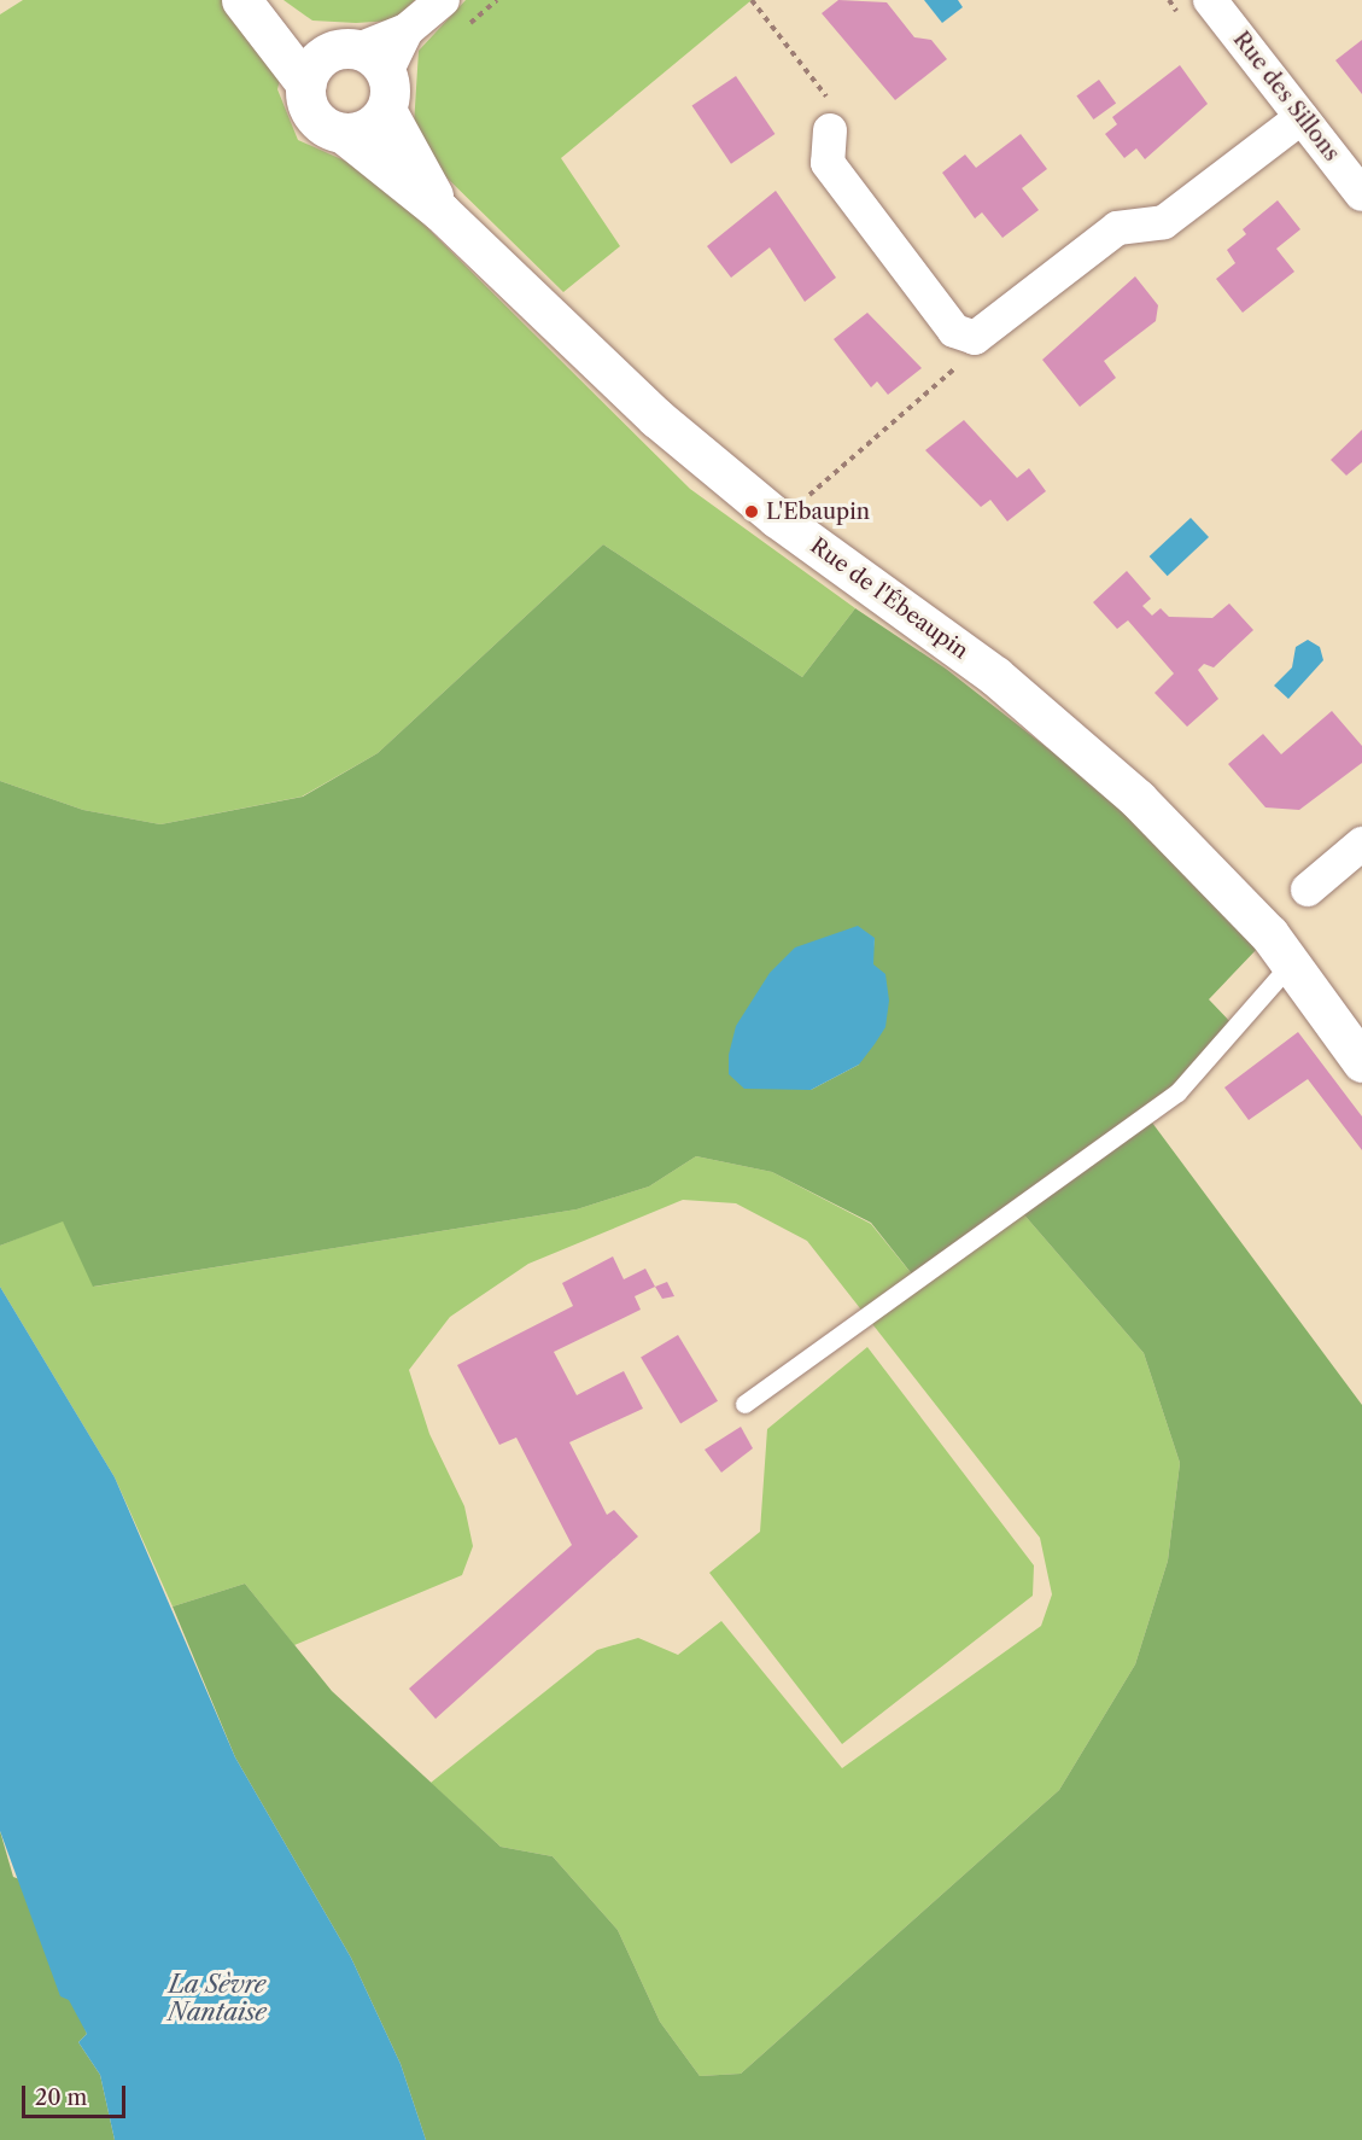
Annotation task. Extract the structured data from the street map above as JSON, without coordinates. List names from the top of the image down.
{
  "streets": {
    "street": ["Rue des Sillons", "Rue de l'Ébeaupin"]
  },
  "water": ["La Sèvre Nantaise"],
  "places": ["L'Ebaupin"],
  "scale_bar": "20 m"
}
